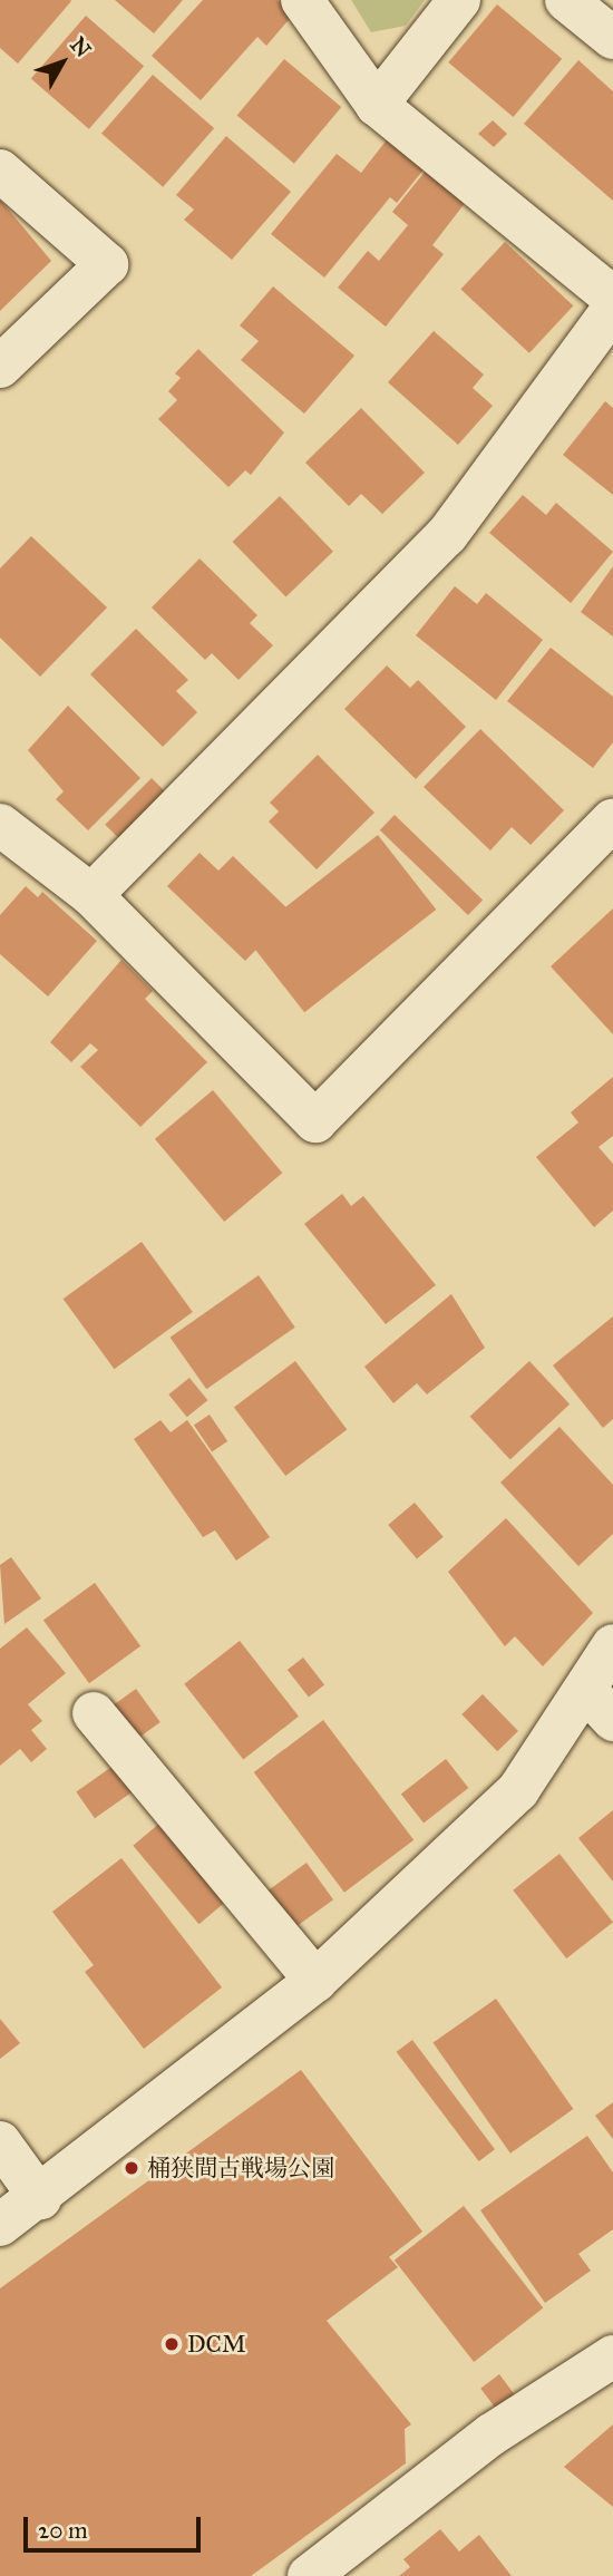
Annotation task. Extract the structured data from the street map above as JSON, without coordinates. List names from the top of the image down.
{
  "places": ["桶狭間古戦場公園", "DCM"],
  "scale_bar": "20 m",
  "north": "top right"
}
